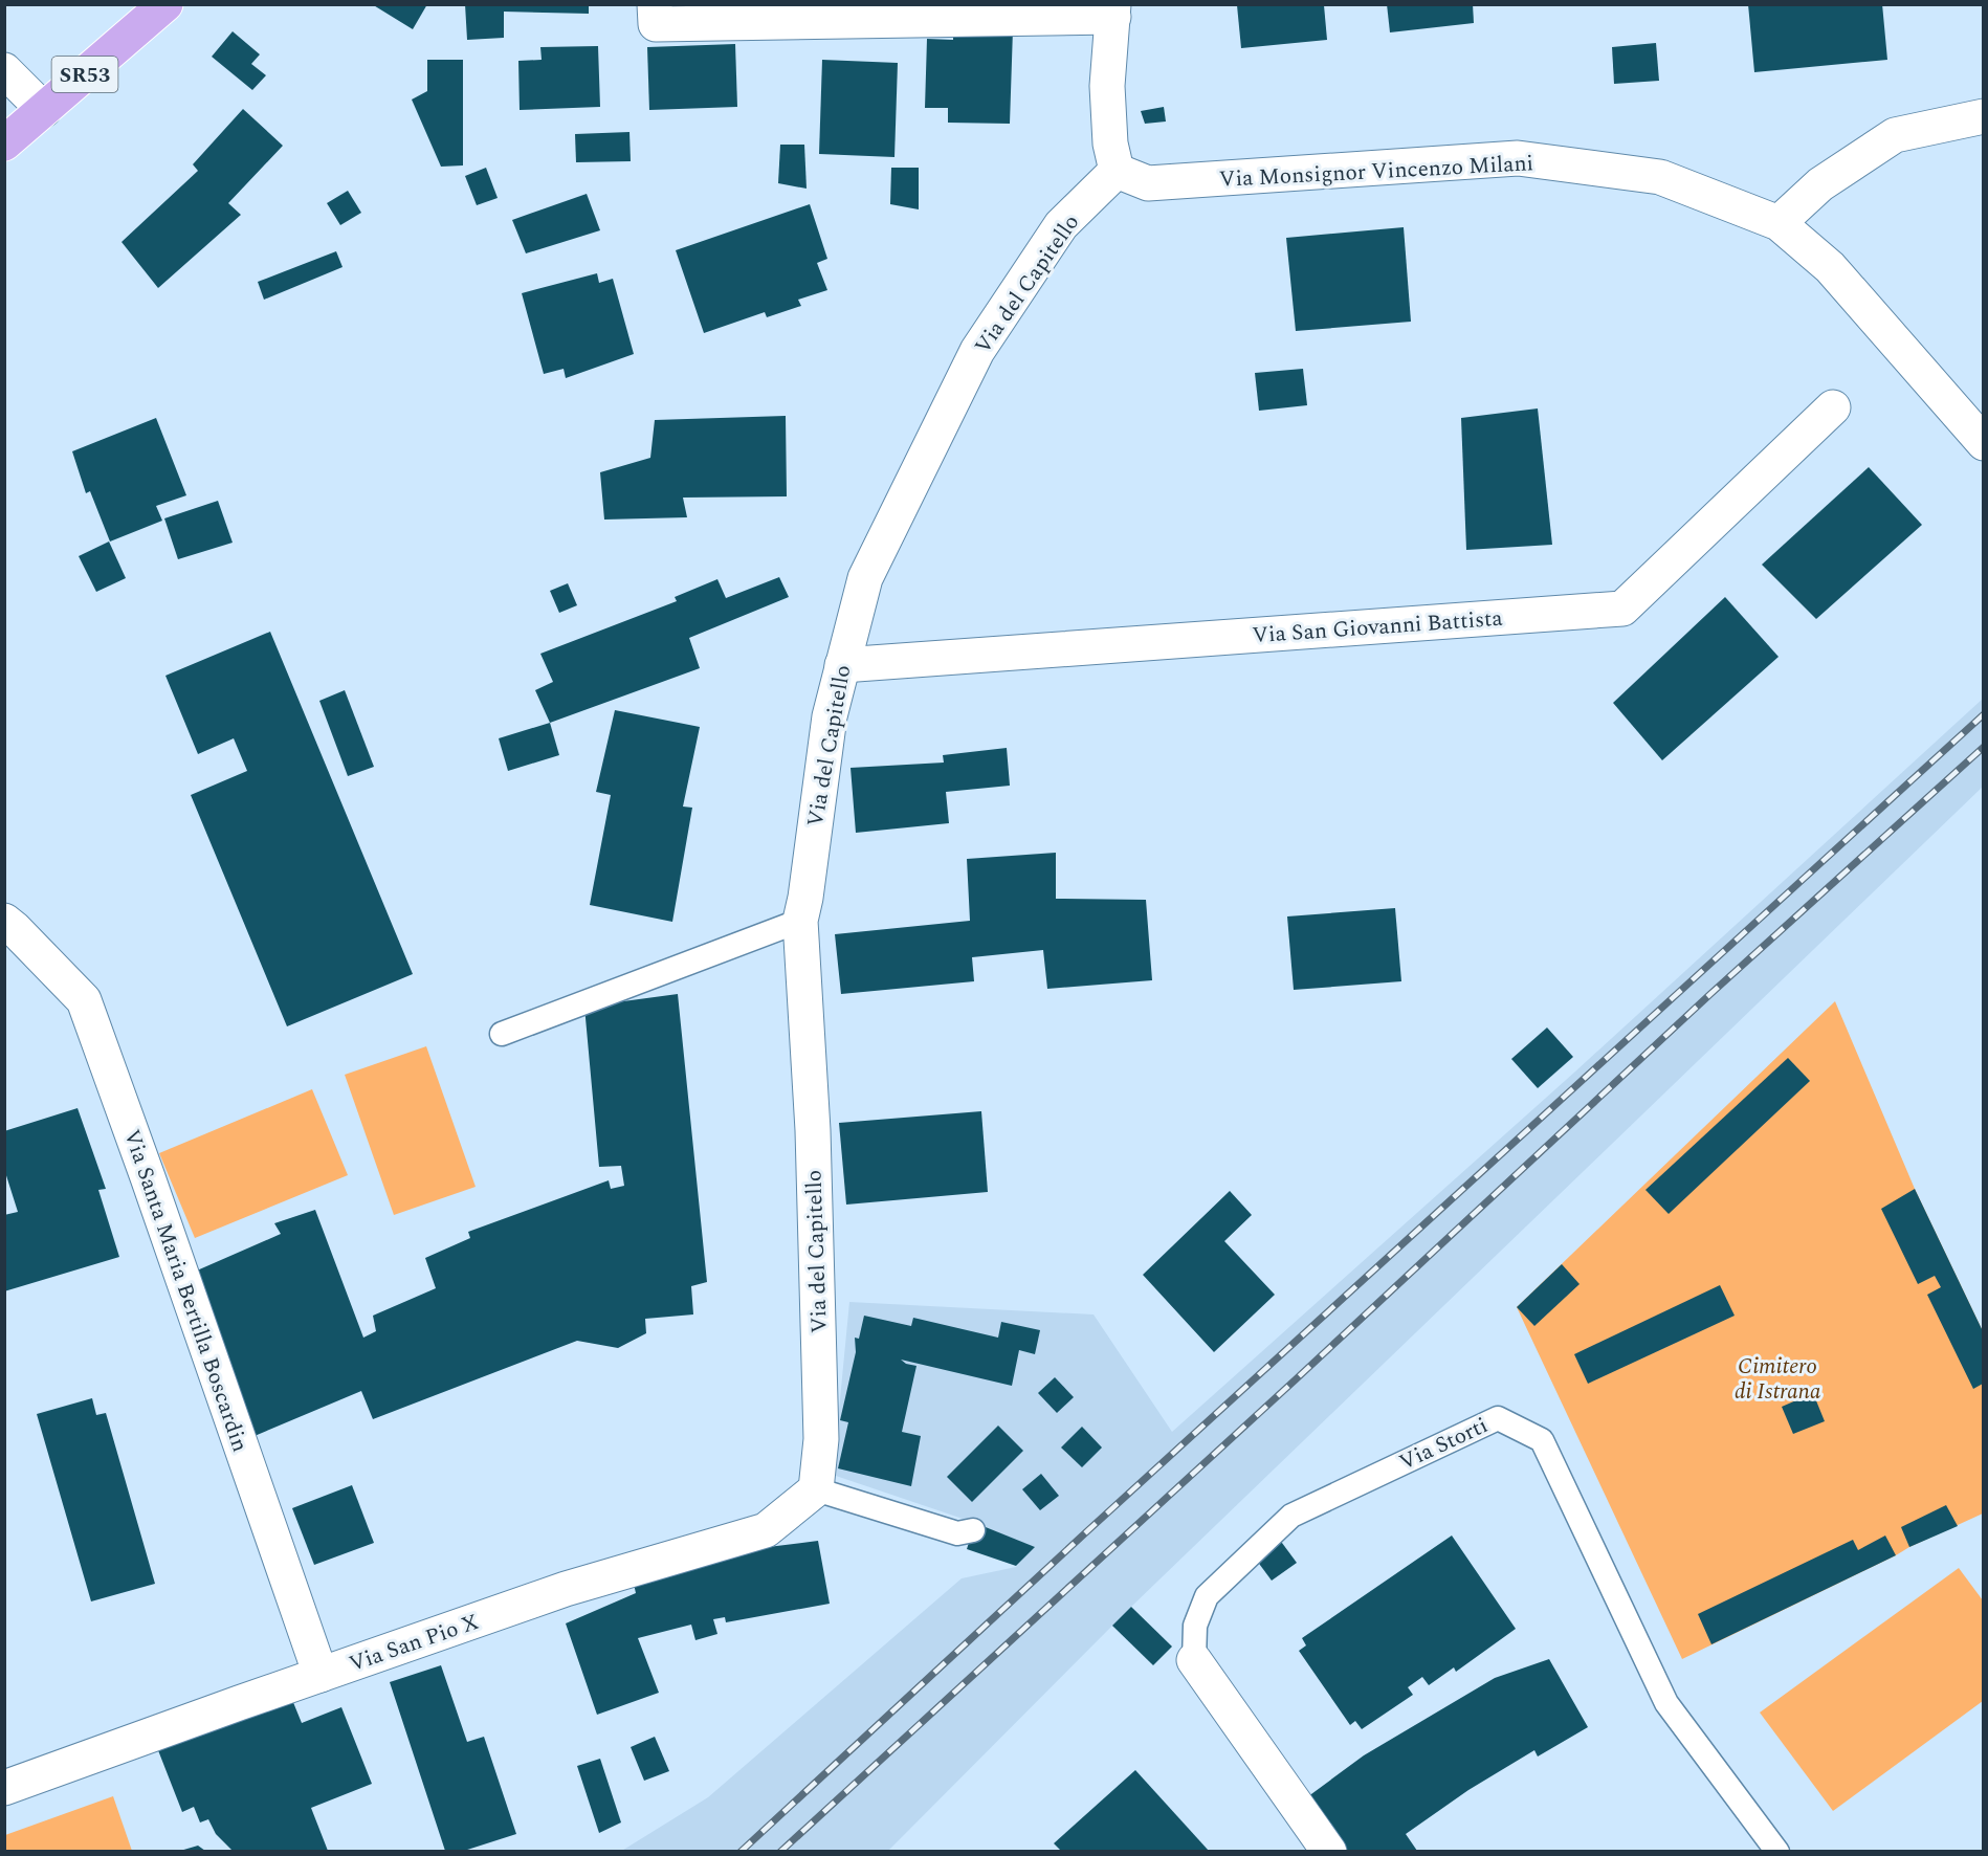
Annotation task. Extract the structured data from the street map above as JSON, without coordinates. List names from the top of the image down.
{
  "streets": {
    "main road": ["SR53"],
    "street": [
      "Via Monsignor Vincenzo Milani",
      "Via del Capitello",
      "Via San Giovanni Battista",
      "Via Santa Maria Bertilla Boscardin",
      "Via Storti",
      "Via San Pio X"
    ]
  },
  "crossings": [
    ["Via Monsignor Vincenzo Milani", "Via del Capitello"],
    ["Via del Capitello", "Via San Giovanni Battista"],
    ["Via del Capitello", "Via San Pio X"],
    ["Via Santa Maria Bertilla Boscardin", "Via San Pio X"]
  ],
  "parks": ["Cimitero di Istrana"]
}
